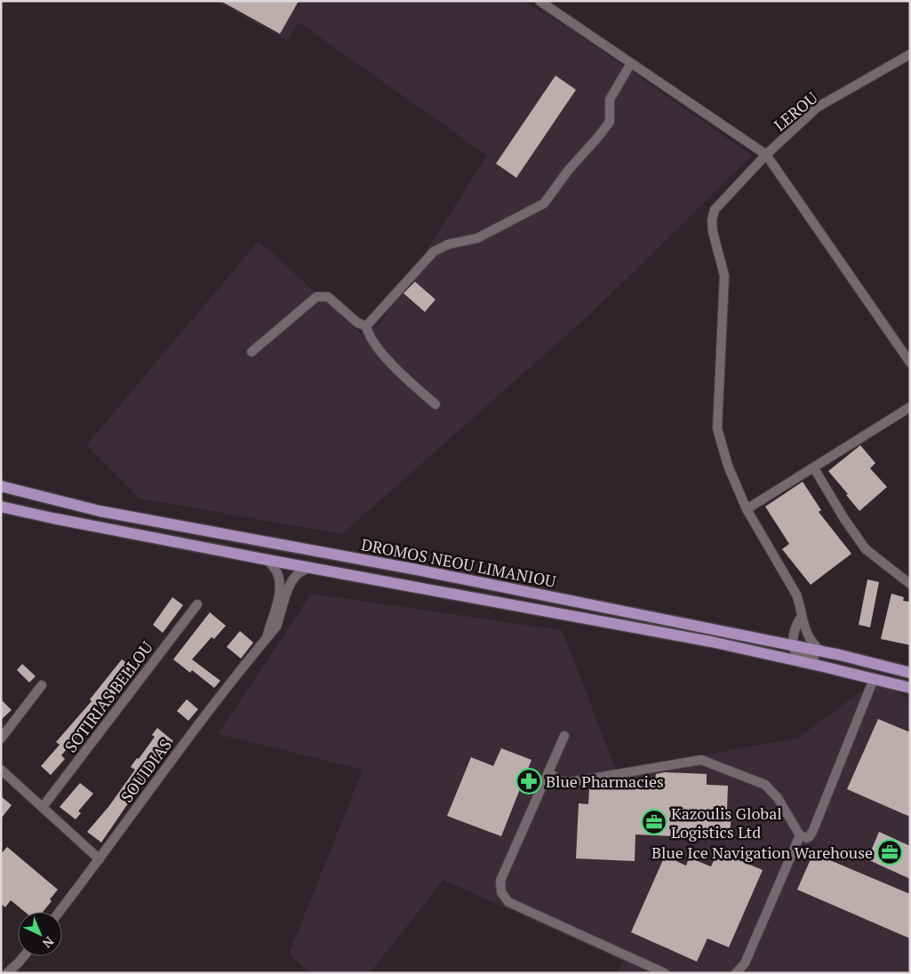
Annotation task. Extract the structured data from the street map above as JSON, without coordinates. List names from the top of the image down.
{
  "streets": {
    "main road": ["DROMOS NEOU LIMANIOU"],
    "street": ["LEROU", "SOTIRIAS BELLOU", "SOUIDIAS"]
  },
  "crossings": [
    ["DROMOS NEOU LIMANIOU", "SOUIDIAS"]
  ],
  "places": {
    "pharmacy": ["Blue Pharmacies"],
    "office": ["Kazoulis Global Logistics Ltd", "Blue Ice Navigation Warehouse"]
  },
  "north": "bottom right"
}
